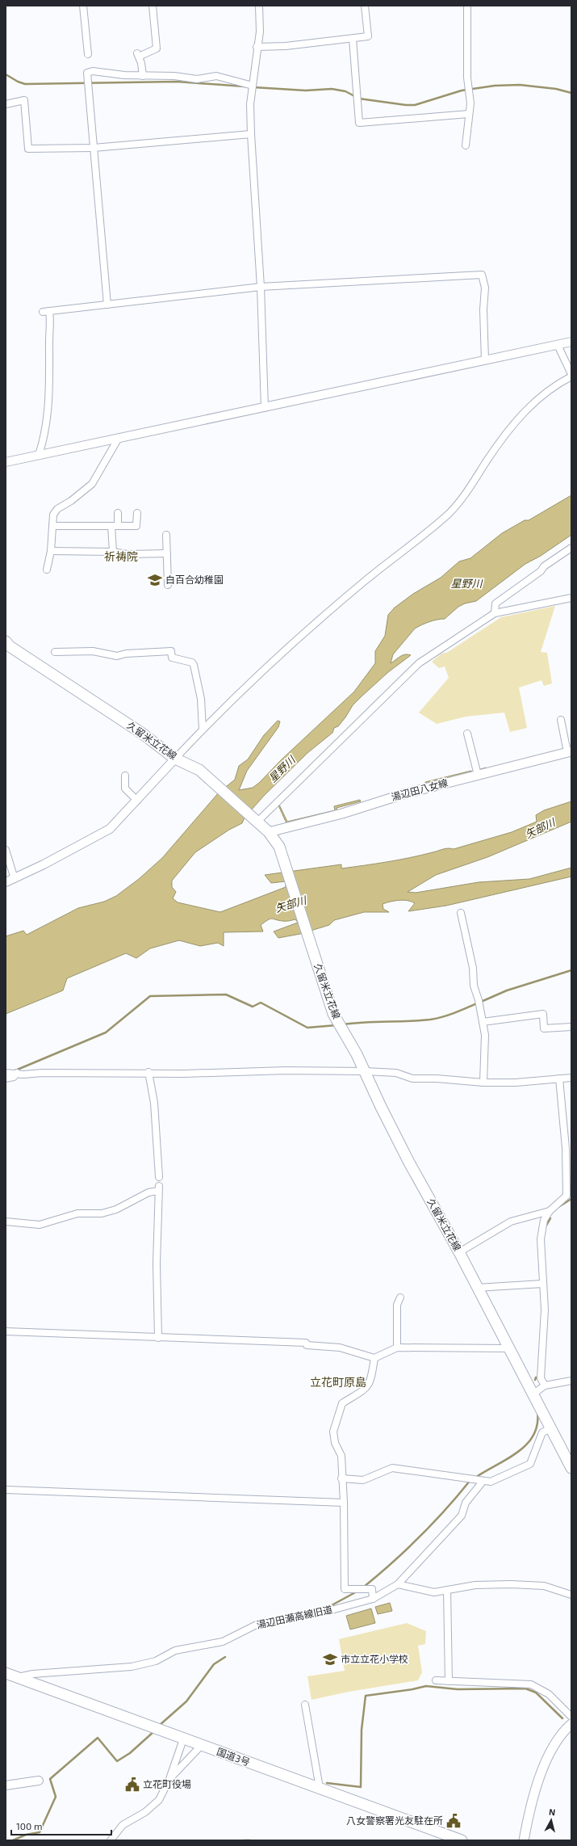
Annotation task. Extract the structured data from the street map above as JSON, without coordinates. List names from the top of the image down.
{
  "streets": {
    "main road": ["久留米立花線", "湯辺田八女線", "国道3号"],
    "street": ["湯辺田瀬高線旧道"]
  },
  "crossings": [
    ["久留米立花線", "湯辺田八女線"],
    ["湯辺田瀬高線旧道", "国道3号"]
  ],
  "districts": ["祈祷院", "立花町原島"],
  "water": ["星野川", "矢部川"],
  "places": {
    "school or university": ["白百合幼稚園", "市立立花小学校"],
    "public building": ["立花町役場", "八女警察署光友駐在所"]
  },
  "scale_bar": "100 m",
  "north": "top"
}
